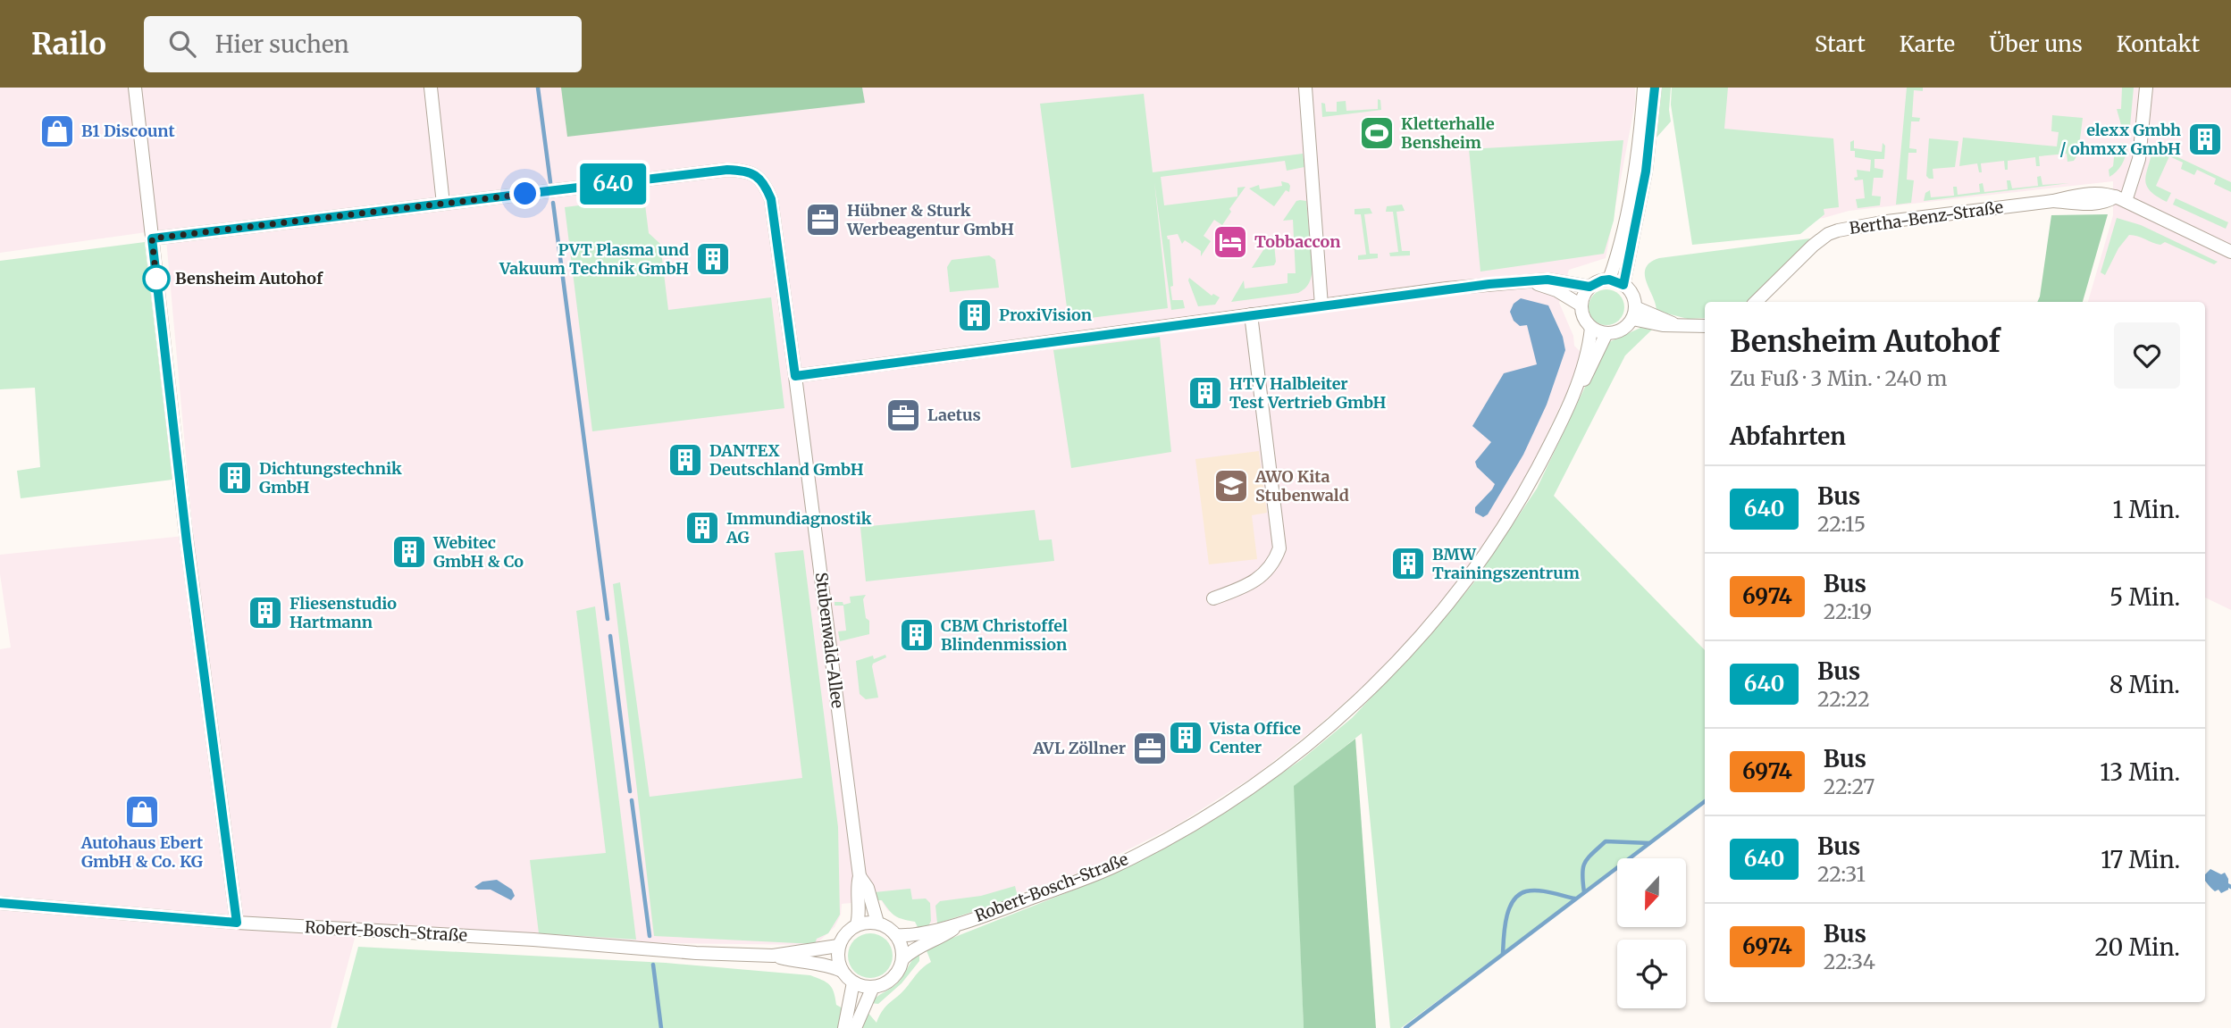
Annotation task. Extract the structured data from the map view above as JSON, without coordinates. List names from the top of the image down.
{
  "streets": {
    "street": ["Bertha-Benz-Straße", "Stubenwald-Allee", "Robert-Bosch-Straße"]
  },
  "crossings": [
    ["Stubenwald-Allee", "Robert-Bosch-Straße"]
  ],
  "places": {
    "shop": ["B1 Discount", "Autohaus Ebert GmbH & Co. KG"],
    "sports": ["Kletterhalle Bensheim"],
    "building": [
      "elexx Gmbh / ohmxx GmbH",
      "PVT Plasma und Vakuum Technik GmbH",
      "ProxiVision",
      "HTV Halbleiter Test Vertrieb GmbH",
      "DANTEX Deutschland GmbH",
      "Dichtungstechnik GmbH",
      "Immundiagnostik AG",
      "Webitec GmbH & Co",
      "BMW Trainingszentrum",
      "Fliesenstudio Hartmann",
      "CBM Christoffel Blindenmission",
      "Vista Office Center"
    ],
    "office": ["Hübner & Sturk Werbeagentur GmbH", "Laetus", "AVL Zöllner"],
    "hotel": ["Tobbaccon"],
    "other": ["Bensheim Autohof"],
    "school or university": ["AWO Kita Stubenwald"]
  },
  "lines": ["bus line 640"],
  "north": "bottom",
  "page": {
    "header": "Railo",
    "search": "Hier suchen",
    "nav": [
      "Start",
      "Karte",
      "Über uns",
      "Kontakt"
    ],
    "on_map": "640",
    "heading": [
      ["Bensheim Autohof", "Zu Fuß · 3 Min. · 240 m"],
      "Abfahrten"
    ],
    "list": [
      {
        "mark": "640",
        "name": "Bus",
        "note": "22:15",
        "value": "1 Min."
      },
      {
        "mark": "6974",
        "name": "Bus",
        "note": "22:19",
        "value": "5 Min."
      },
      {
        "mark": "640",
        "name": "Bus",
        "note": "22:22",
        "value": "8 Min."
      },
      {
        "mark": "6974",
        "name": "Bus",
        "note": "22:27",
        "value": "13 Min."
      },
      {
        "mark": "640",
        "name": "Bus",
        "note": "22:31",
        "value": "17 Min."
      },
      {
        "mark": "6974",
        "name": "Bus",
        "note": "22:34",
        "value": "20 Min."
      }
    ]
  }
}
